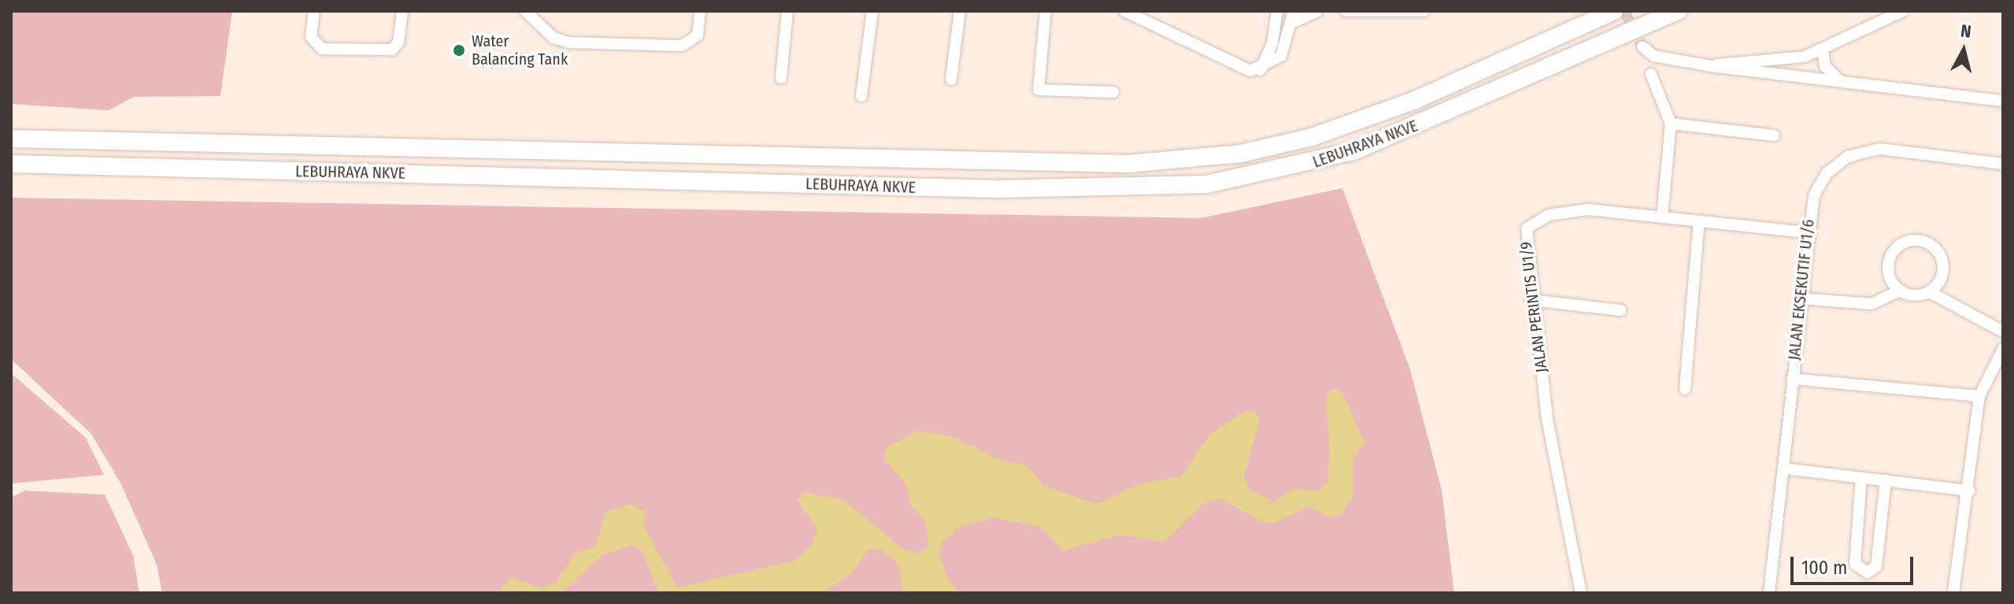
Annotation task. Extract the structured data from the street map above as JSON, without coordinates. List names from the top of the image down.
{
  "streets": {
    "highway": ["LEBUHRAYA NKVE"],
    "street": ["JALAN EKSEKUTIF U1/6", "JALAN PERINTIS U1/9"]
  },
  "crossings": [
    ["JALAN EKSEKUTIF U1/6", "JALAN PERINTIS U1/9"]
  ],
  "places": ["Water Balancing Tank"],
  "scale_bar": "100 m",
  "north": "top"
}
